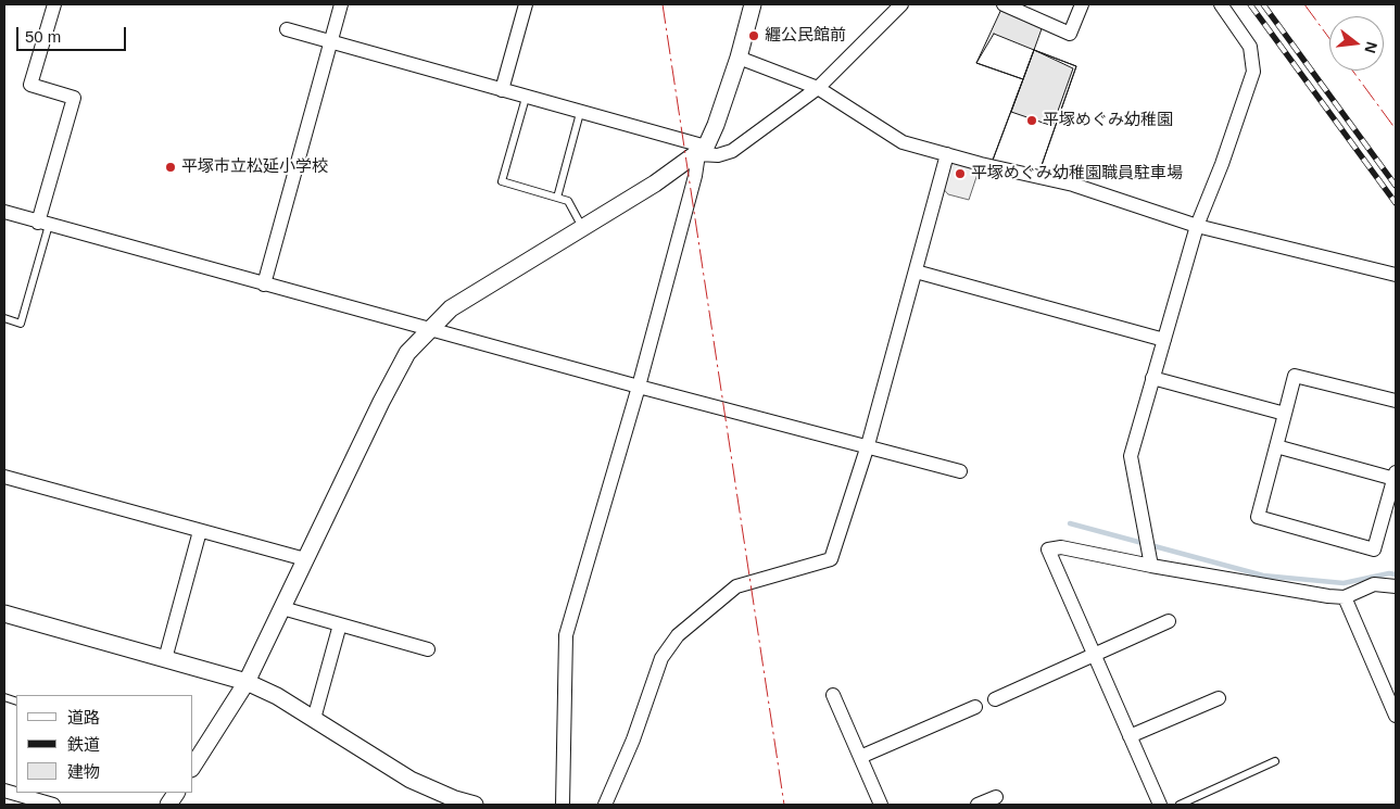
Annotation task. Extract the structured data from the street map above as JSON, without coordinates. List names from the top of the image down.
{
  "places": [
    "纒公民館前",
    "平塚めぐみ幼稚園",
    "平塚市立松延小学校",
    "平塚めぐみ幼稚園職員駐車場"
  ],
  "legend": ["道路", "鉄道", "建物"],
  "scale_bar": "50 m",
  "north": "right"
}
